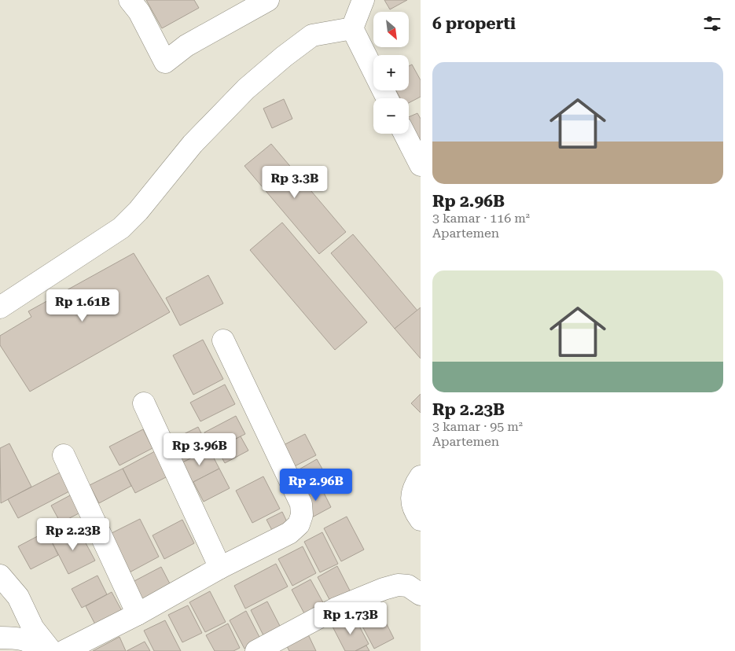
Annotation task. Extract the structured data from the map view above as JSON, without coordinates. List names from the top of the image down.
{
  "north": "bottom right",
  "page": {
    "heading": "6 properti",
    "map_buttons": ["+", "−"],
    "list": [
      {
        "name": "Rp 2.96B",
        "note": "3 kamar · 116 m² · Apartemen"
      },
      {
        "name": "Rp 2.23B",
        "note": "3 kamar · 95 m² · Apartemen"
      }
    ],
    "price": [
      "Rp 3.3B",
      "Rp 1.61B",
      "Rp 3.96B",
      "Rp 2.96B",
      "Rp 2.23B",
      "Rp 1.73B"
    ]
  }
}
